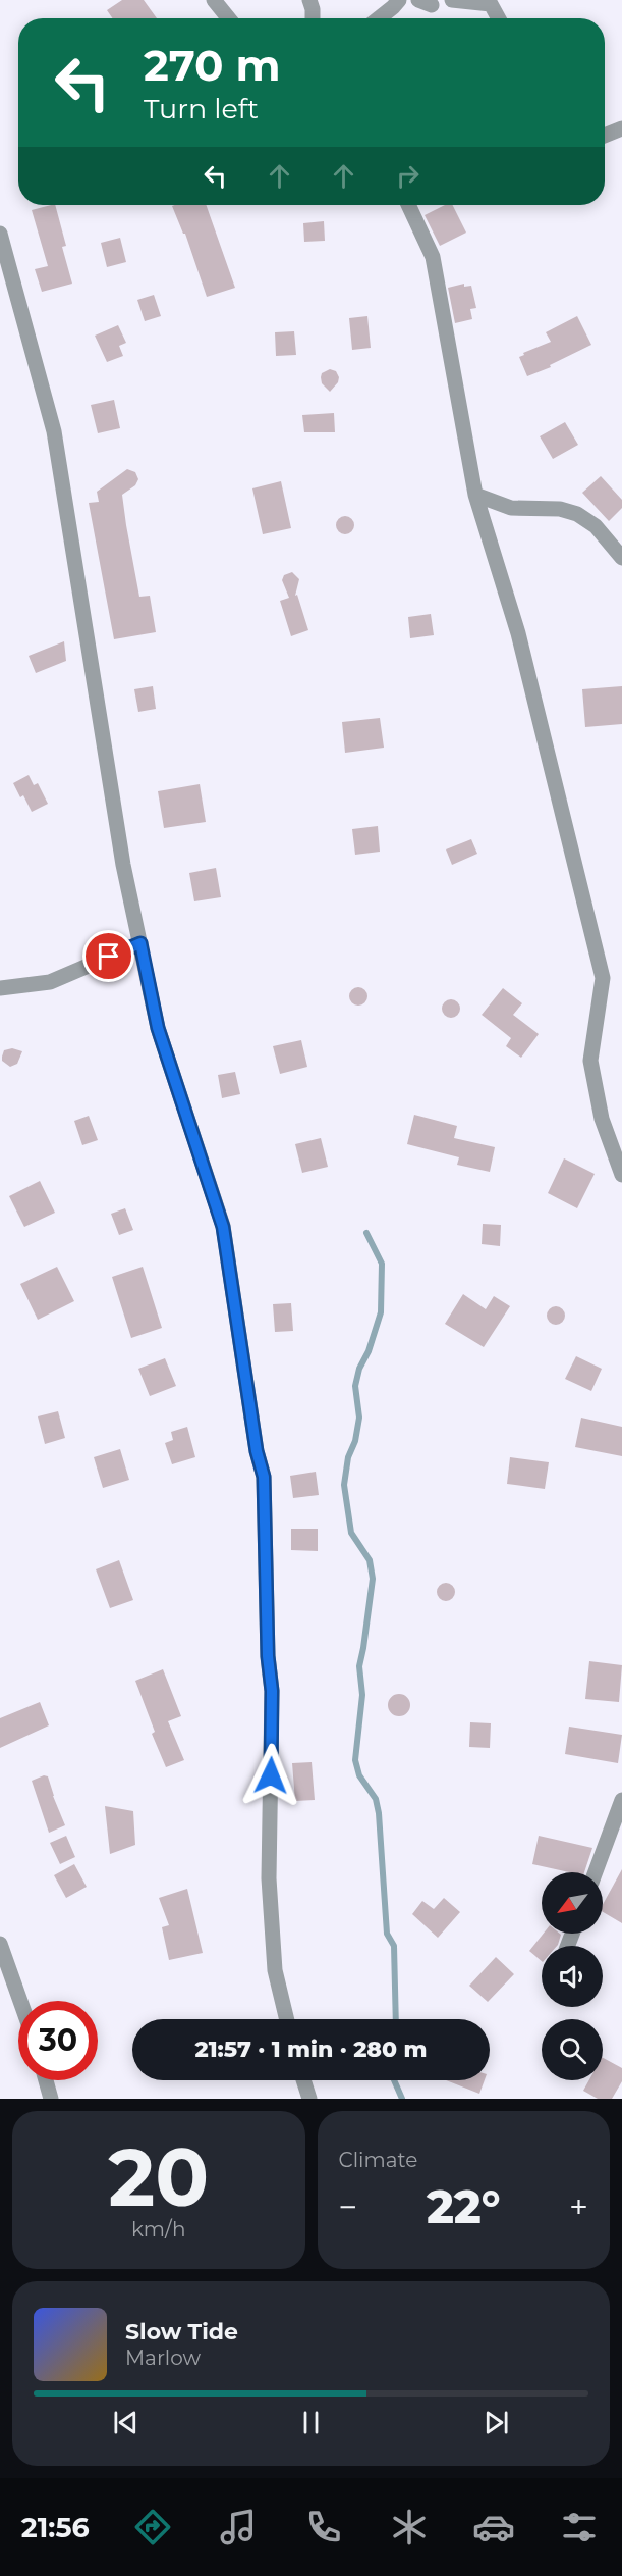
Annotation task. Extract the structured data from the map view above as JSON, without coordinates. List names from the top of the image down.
{
  "north": "bottom left",
  "page": {
    "turn": ["270 m", "Turn left"],
    "limit": "30",
    "trip": "21:57 · 1 min · 280 m",
    "tile": [
      ["20", "km/h"],
      "Climate"
    ],
    "heat": ["−", "22°", "+"],
    "song": ["Slow Tide", "Marlow"],
    "tabs": "21:56"
  }
}
